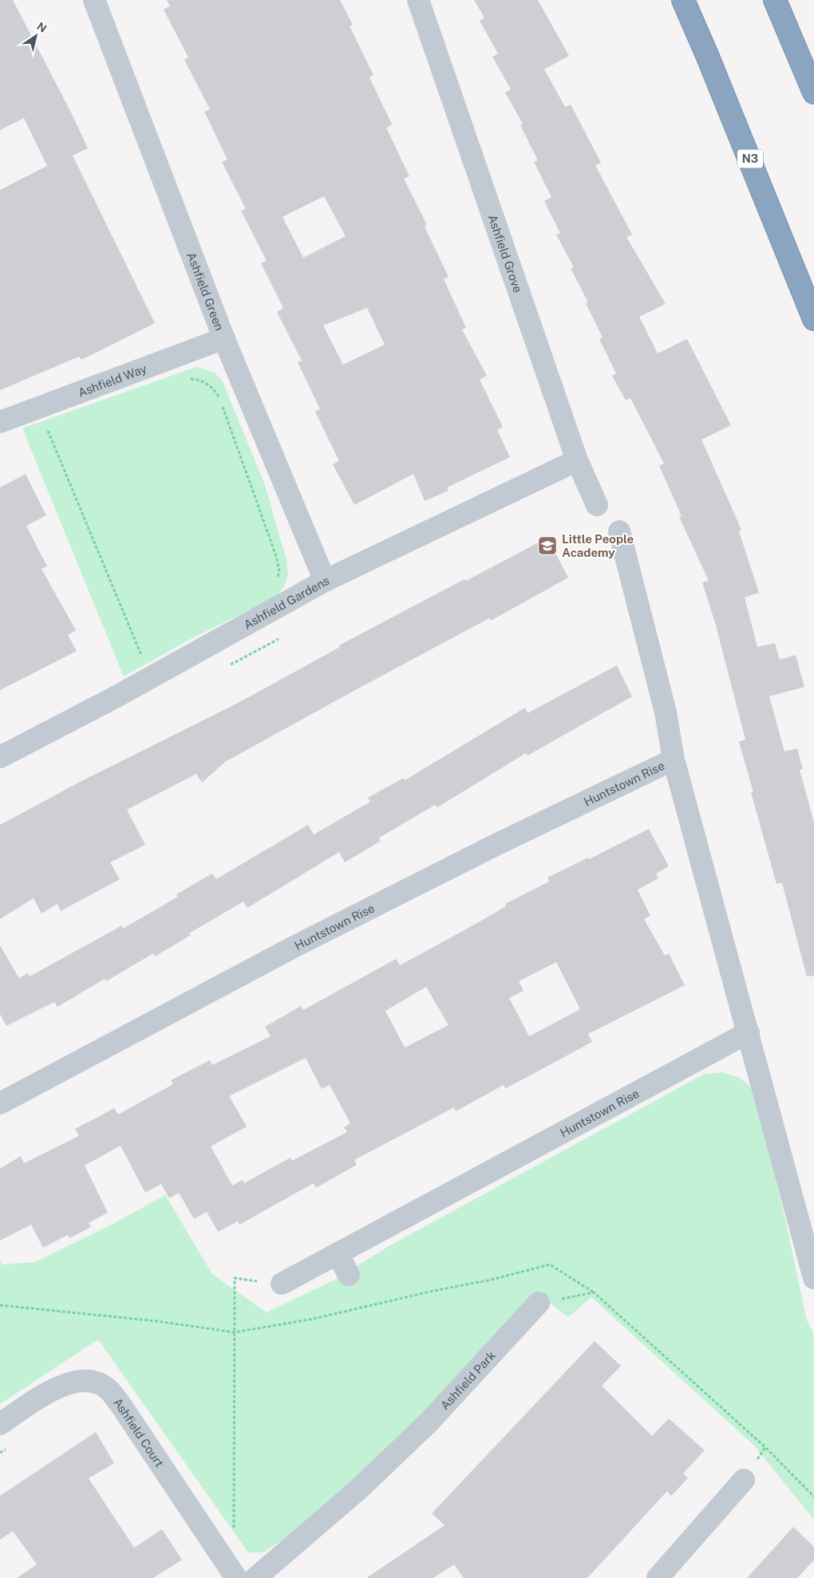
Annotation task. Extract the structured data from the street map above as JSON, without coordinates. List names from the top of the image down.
{
  "streets": {
    "highway": ["N3"],
    "street": [
      "Ashfield Grove",
      "Ashfield Green",
      "Ashfield Way",
      "Ashfield Gardens",
      "Huntstown Rise",
      "Ashfield Park",
      "Ashfield Court"
    ]
  },
  "crossings": [
    ["Ashfield Grove", "Ashfield Gardens"],
    ["Ashfield Green", "Ashfield Way"],
    ["Ashfield Green", "Ashfield Gardens"]
  ],
  "places": {
    "school or university": ["Little People Academy"]
  },
  "north": "top right"
}
